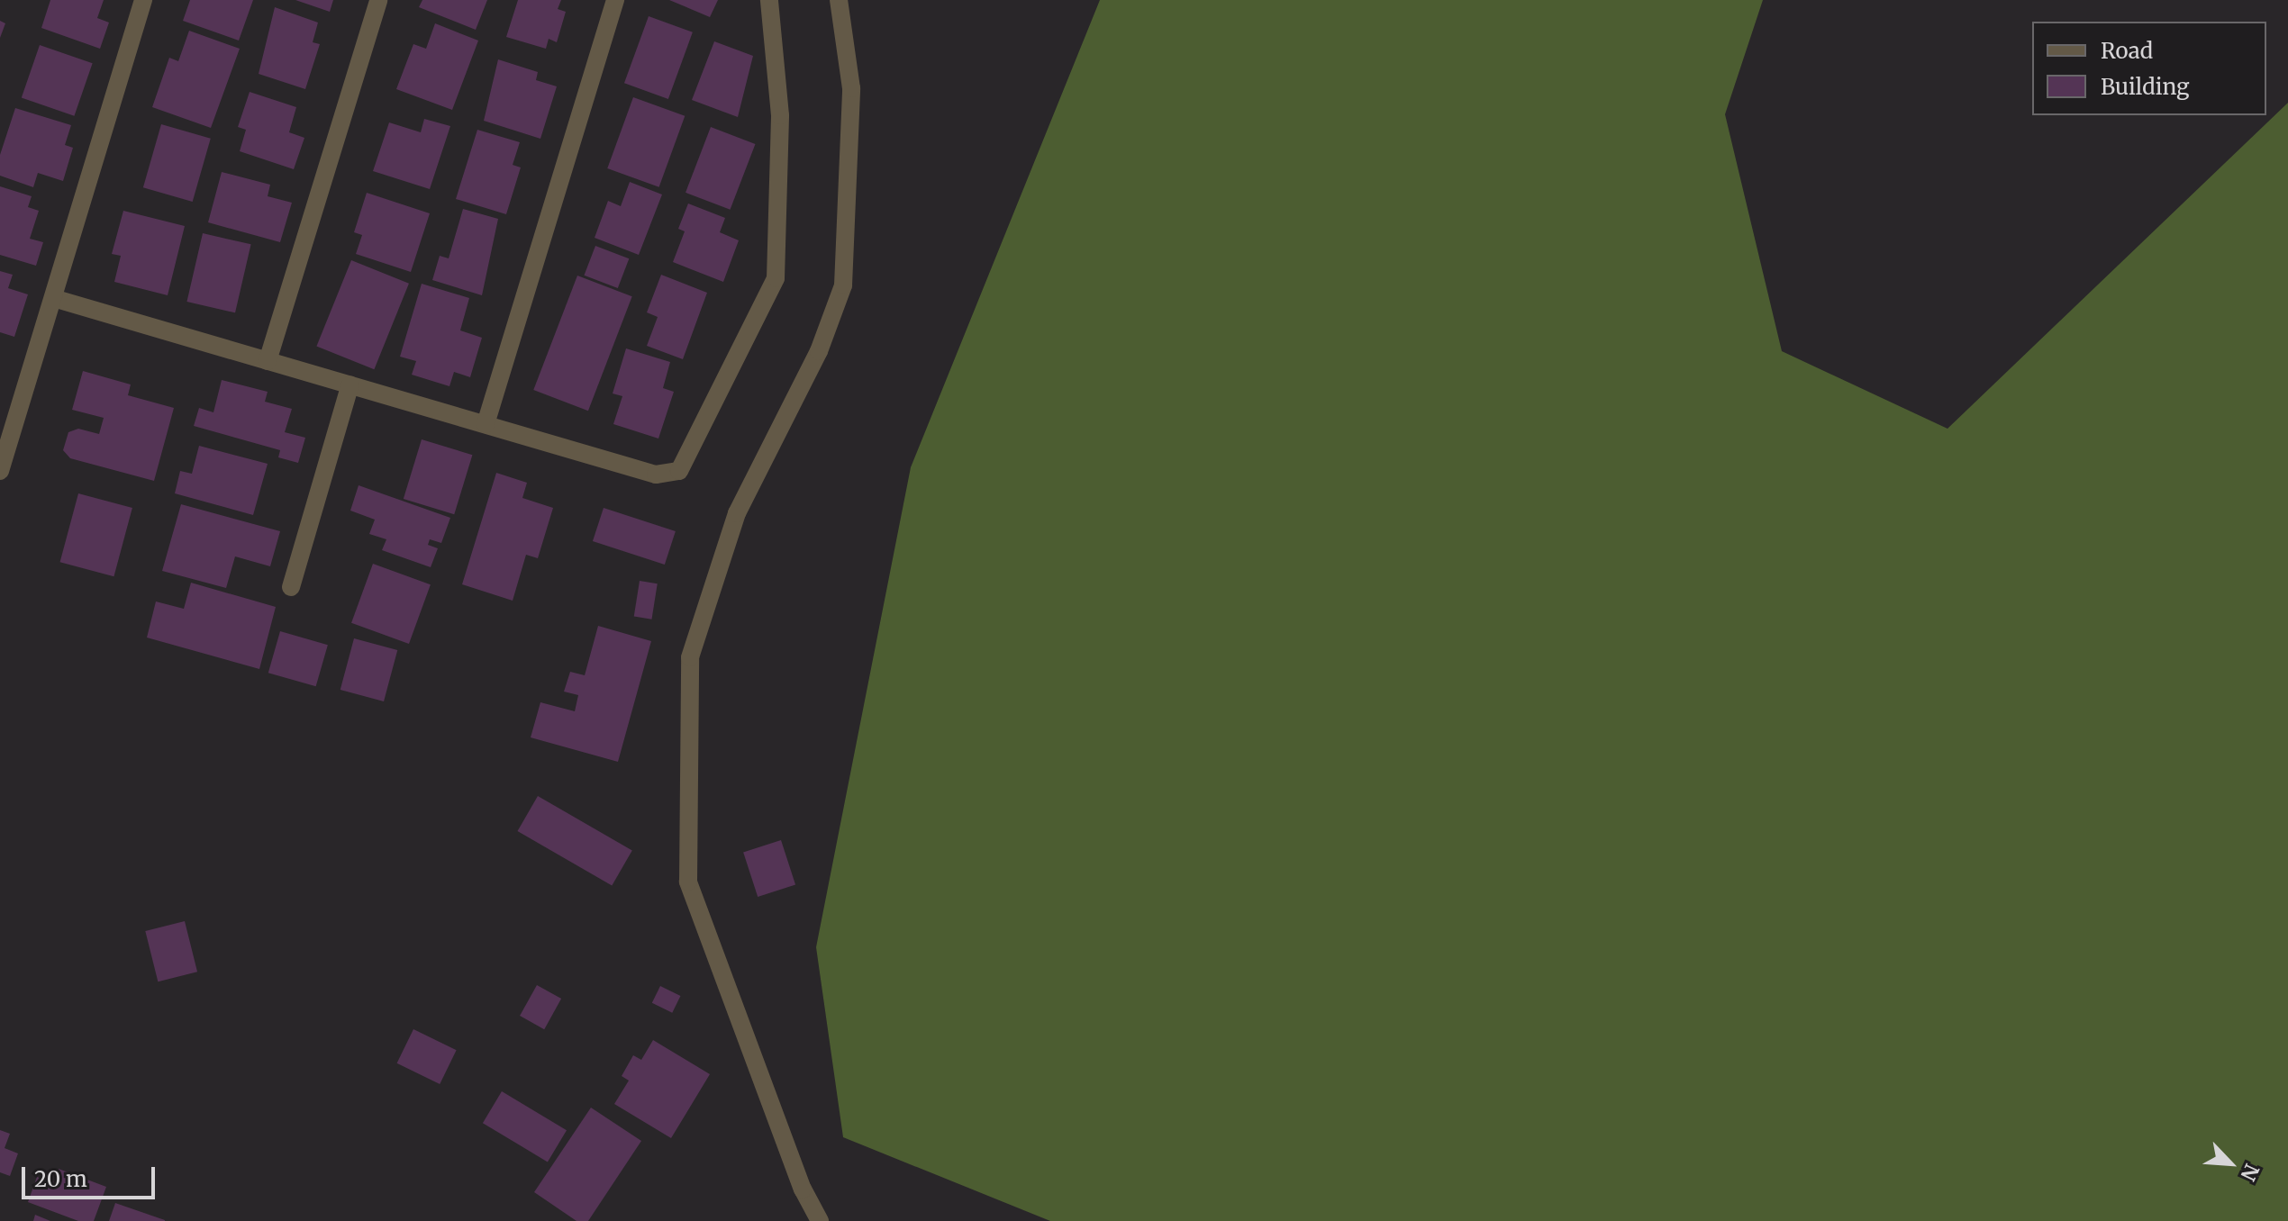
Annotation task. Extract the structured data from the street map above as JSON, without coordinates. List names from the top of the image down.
{
  "legend": ["Road", "Building"],
  "scale_bar": "20 m",
  "north": "bottom right"
}
